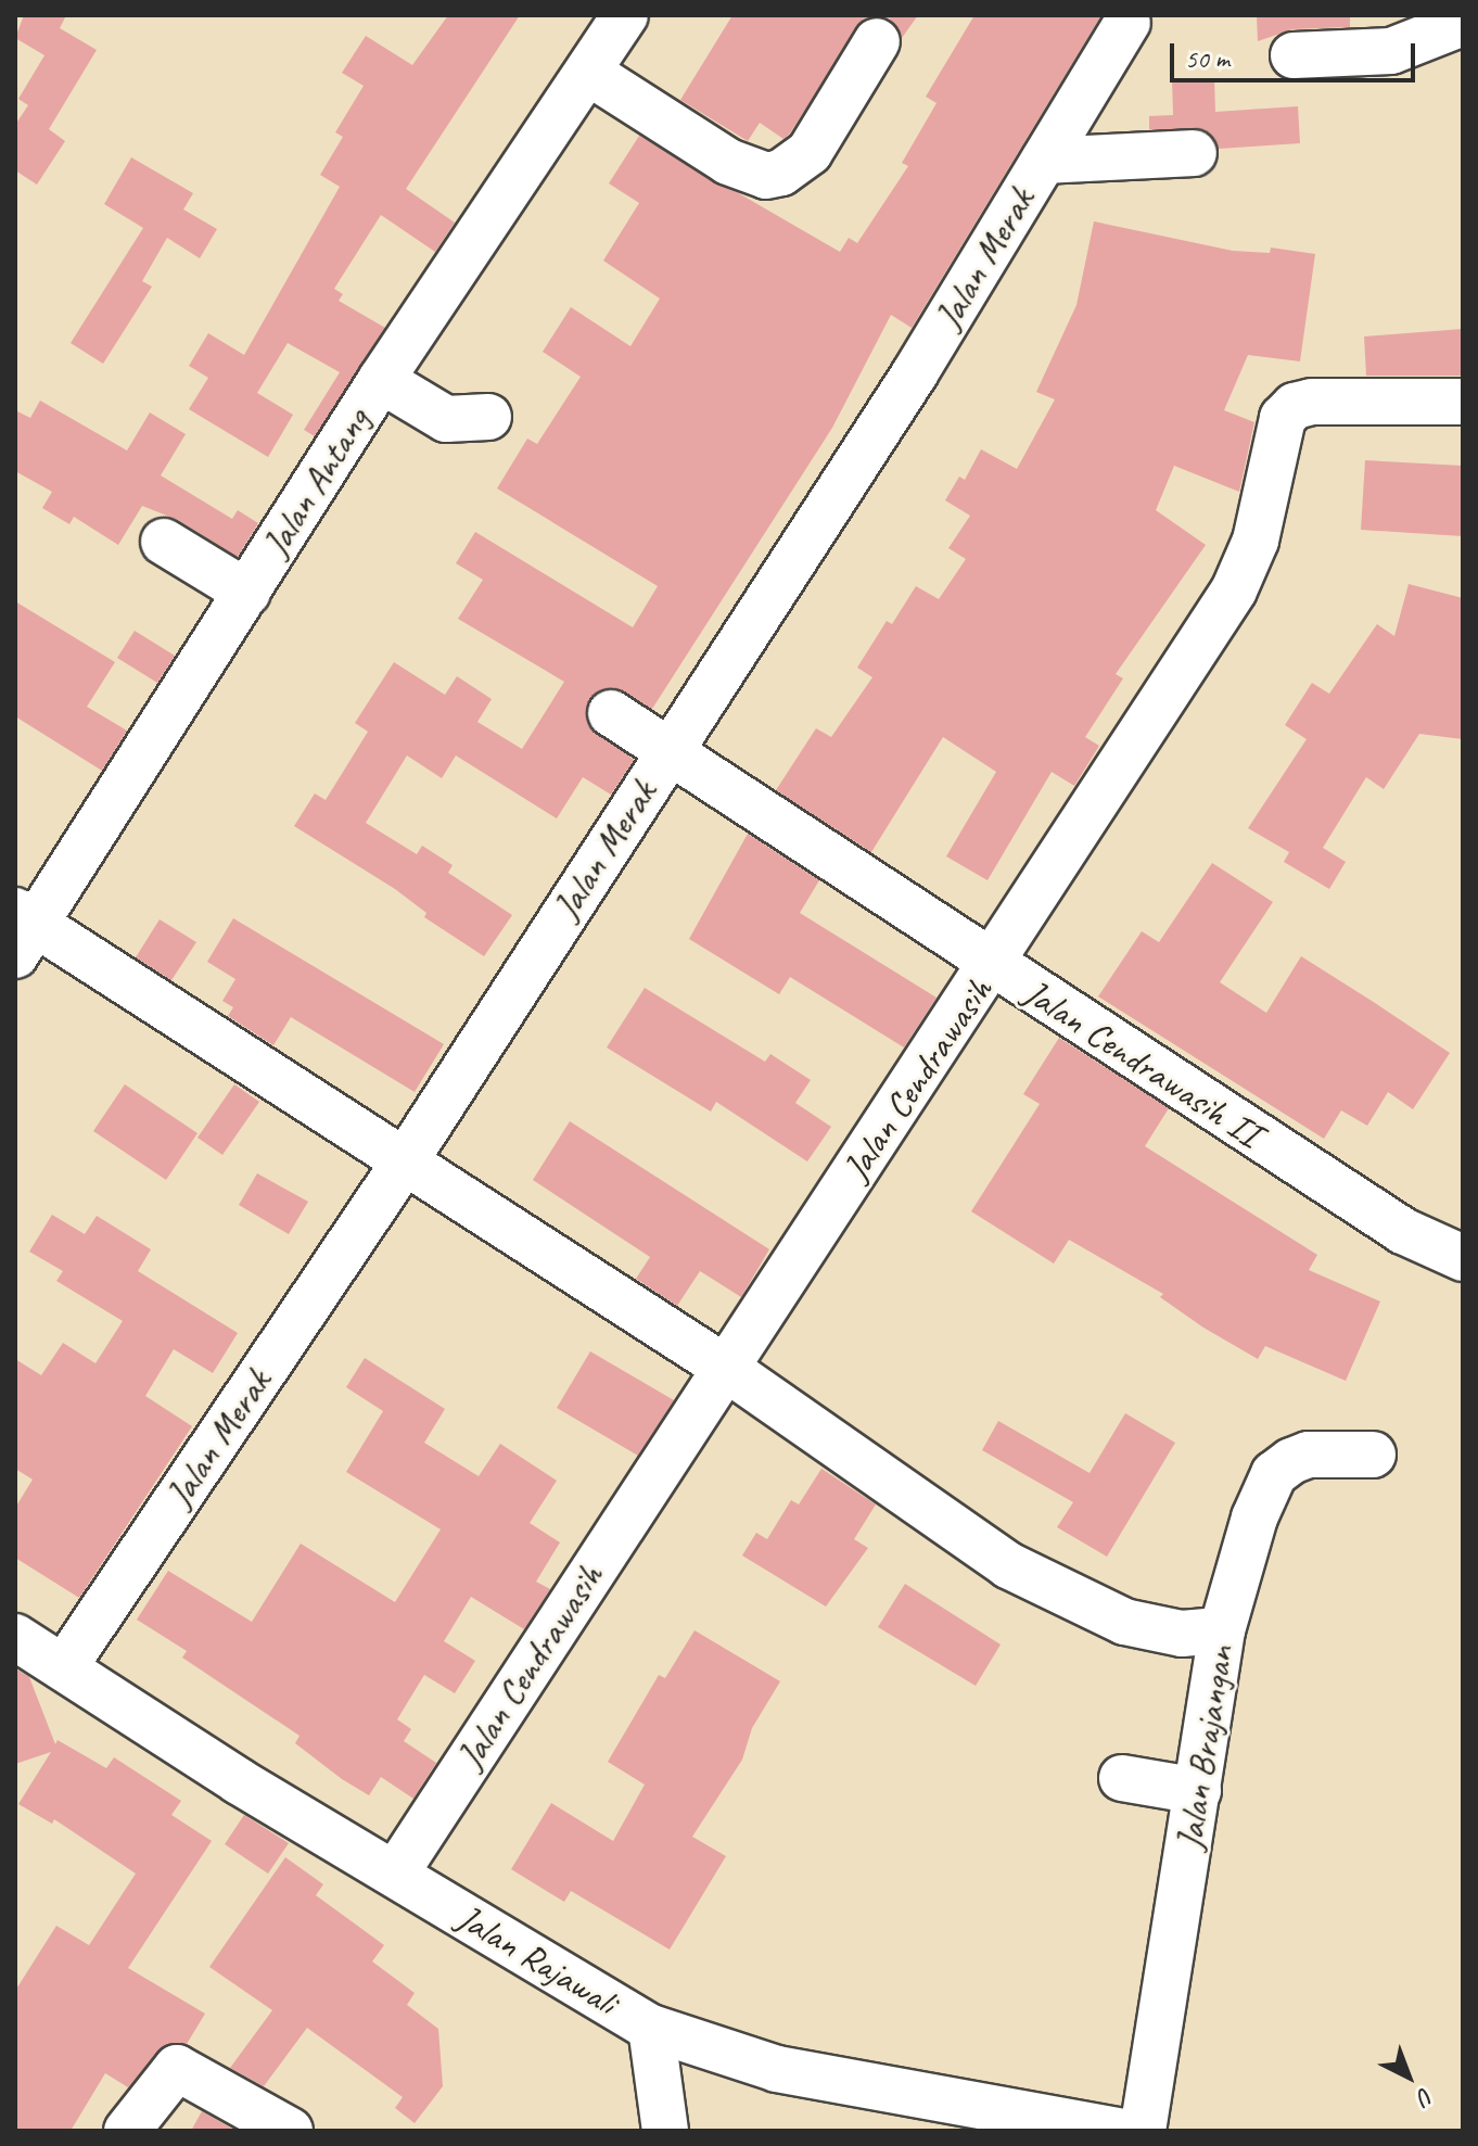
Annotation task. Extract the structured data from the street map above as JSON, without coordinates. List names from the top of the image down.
{
  "streets": {
    "street": [
      "Jalan Merak",
      "Jalan Antang",
      "Jalan Cendrawasih II",
      "Jalan Cendrawasih",
      "Jalan Brajangan",
      "Jalan Rajawali"
    ]
  },
  "crossings": [
    ["Jalan Merak", "Jalan Cendrawasih II"],
    ["Jalan Merak", "Jalan Rajawali"],
    ["Jalan Cendrawasih II", "Jalan Cendrawasih"],
    ["Jalan Cendrawasih", "Jalan Rajawali"]
  ],
  "scale_bar": "50 m",
  "north": "bottom right"
}
